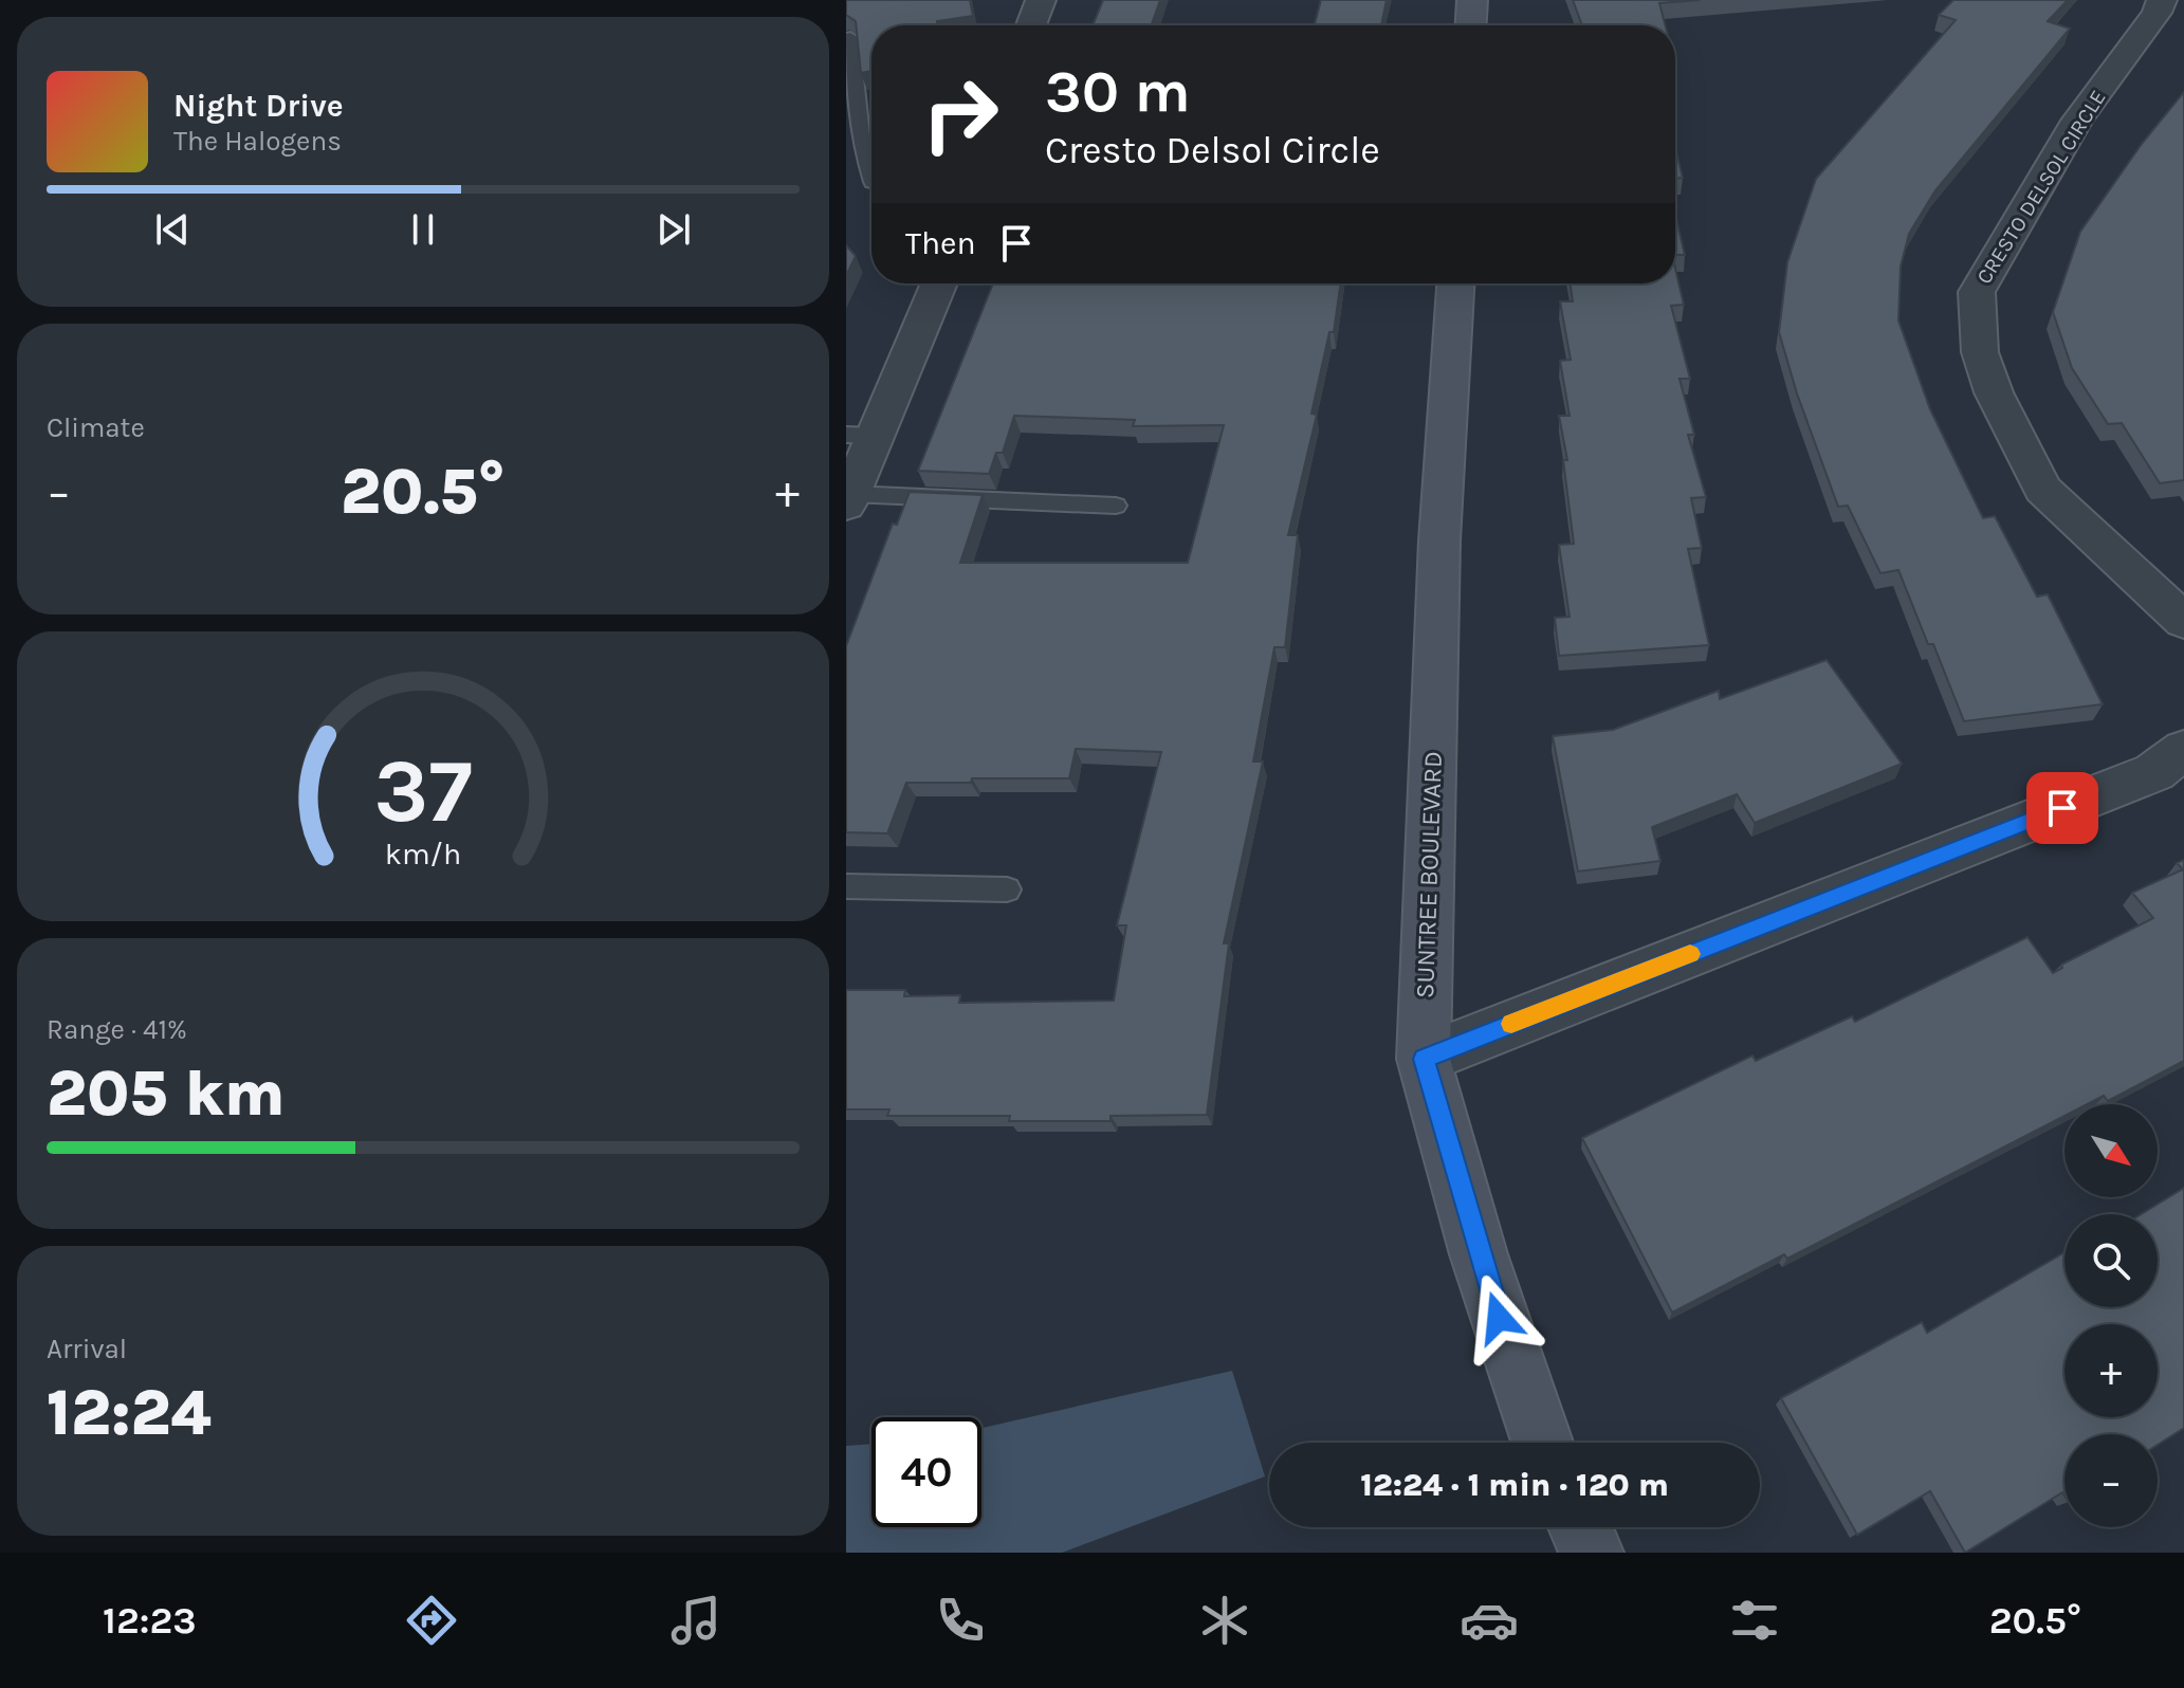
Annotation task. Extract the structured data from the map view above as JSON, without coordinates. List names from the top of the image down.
{
  "streets": {
    "street": ["CRESTO DELSOL CIRCLE", "SUNTREE BOULEVARD"]
  },
  "north": "bottom right",
  "page": {
    "turn": ["30 m", "Cresto Delsol Circle"],
    "song": ["Night Drive", "The Halogens"],
    "then": "Then",
    "tile": [
      "Climate",
      ["Range · 41%", "205 km"],
      ["Arrival", "12:24"]
    ],
    "heat": ["−", "20.5°", "+"],
    "map_buttons": ["+", "−"],
    "limit": "40",
    "trip": "12:24 · 1 min · 120 m",
    "tabs": ["12:23", "20.5°"],
    "gauge": ["37", "km/h"]
  }
}
